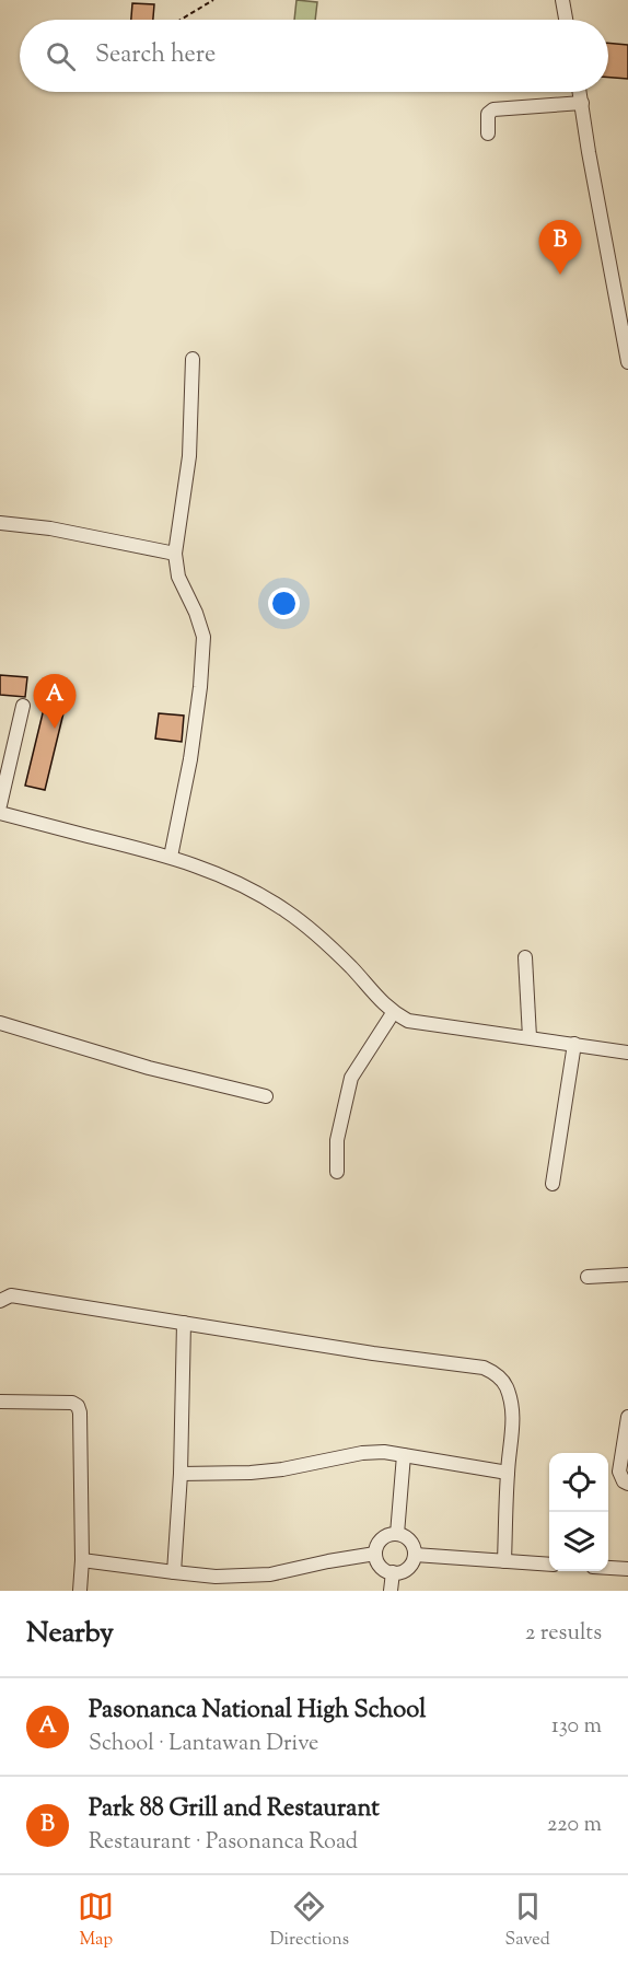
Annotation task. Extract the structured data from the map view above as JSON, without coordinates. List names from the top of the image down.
{
  "page": {
    "search": "Search here",
    "pins": ["B", "A"],
    "heading": ["Nearby", "2 results"],
    "list": [
      {
        "mark": "A",
        "name": "Pasonanca National High School",
        "note": "School · Lantawan Drive",
        "value": "130 m"
      },
      {
        "mark": "B",
        "name": "Park 88 Grill and Restaurant",
        "note": "Restaurant · Pasonanca Road",
        "value": "220 m"
      }
    ],
    "nav": ["Map", "Directions", "Saved"]
  }
}
